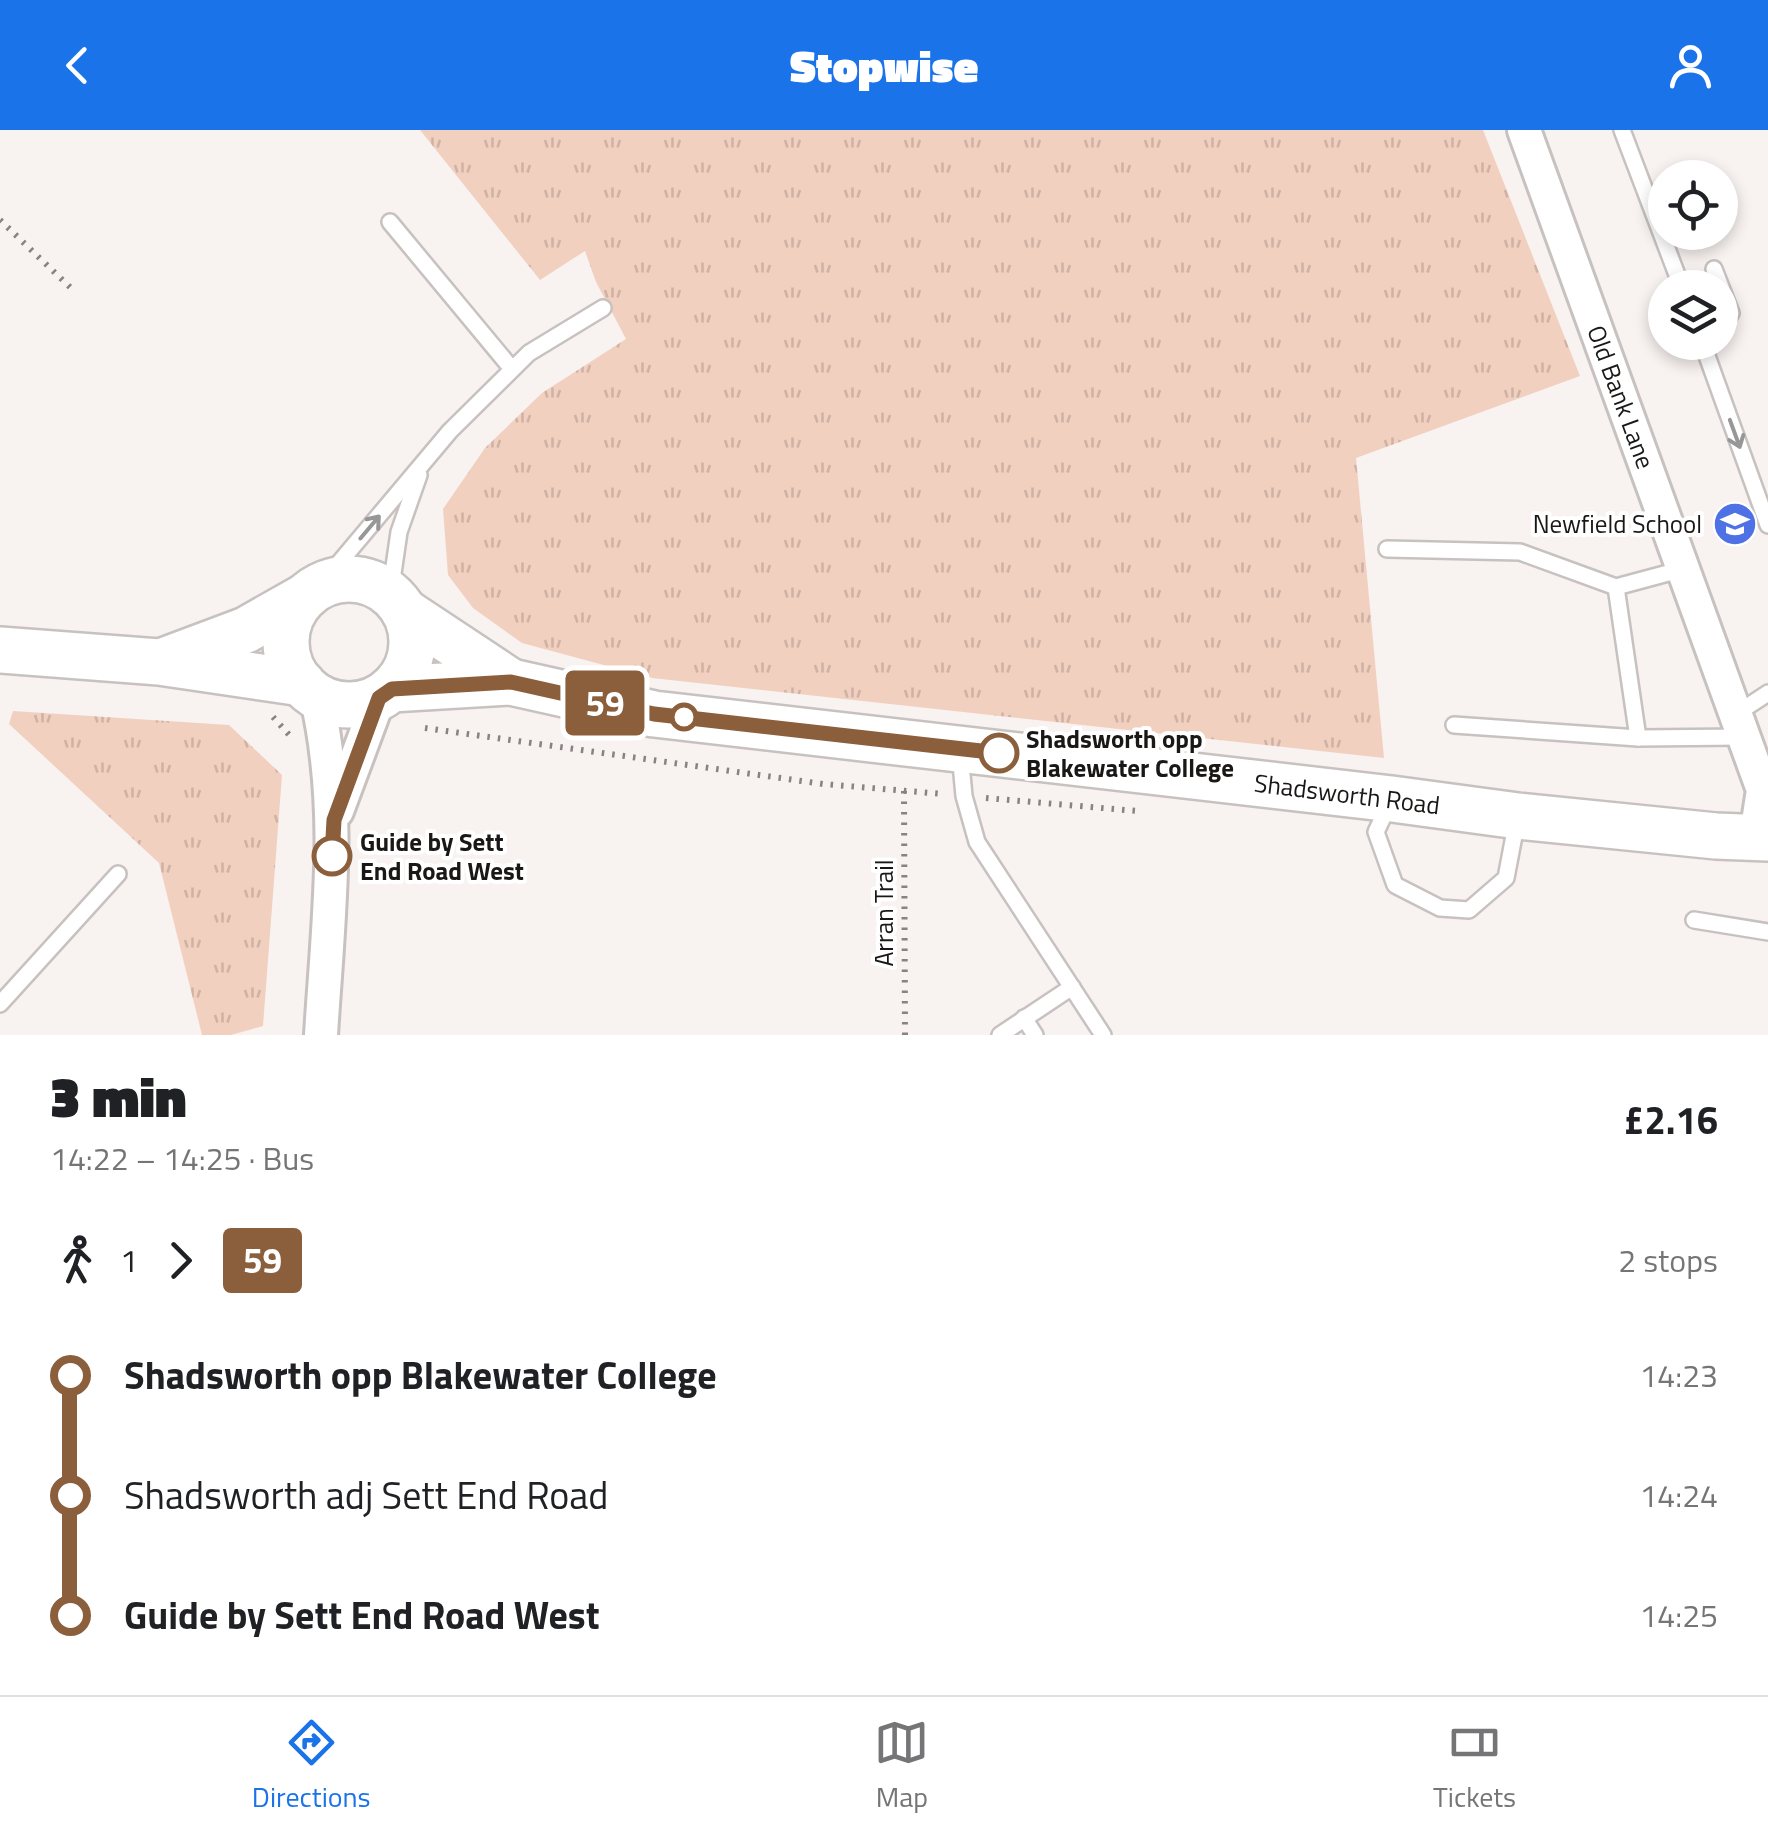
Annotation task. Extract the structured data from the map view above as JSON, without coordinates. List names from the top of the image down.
{
  "streets": {
    "main road": ["Shadsworth Road"],
    "street": ["Old Bank Lane"],
    "path": ["Arran Trail"]
  },
  "crossings": [
    ["Old Bank Lane", "Shadsworth Road"]
  ],
  "places": {
    "school or university": ["Newfield School"],
    "other": ["Shadsworth opp Blakewater College", "Guide by Sett End Road West"]
  },
  "lines": ["bus line 59"],
  "page": {
    "header": "Stopwise",
    "on_map": "59",
    "heading": ["3 min", "14:22 – 14:25 · Bus", "£2.16"],
    "legs": ["1", "59", "2 stops"],
    "list": [
      {
        "name": "Shadsworth opp Blakewater College",
        "value": "14:23"
      },
      {
        "name": "Shadsworth adj Sett End Road",
        "value": "14:24"
      },
      {
        "name": "Guide by Sett End Road West",
        "value": "14:25"
      }
    ],
    "tabs": ["Directions", "Map", "Tickets"]
  }
}
